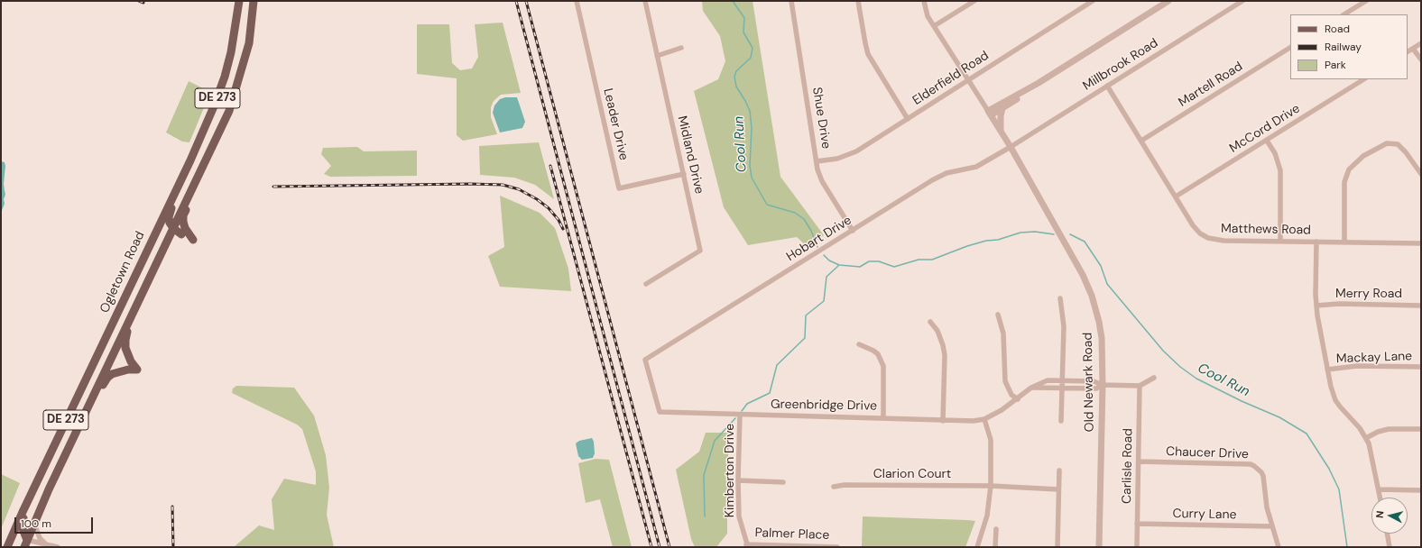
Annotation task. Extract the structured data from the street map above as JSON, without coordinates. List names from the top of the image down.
{
  "streets": {
    "main road": ["DE 273", "Ogletown Road"],
    "street": [
      "Millbrook Road",
      "Elderfield Road",
      "Martell Road",
      "Shue Drive",
      "Leader Drive",
      "McCord Drive",
      "Midland Drive",
      "Matthews Road",
      "Hobart Drive",
      "Merry Road",
      "Mackay Lane",
      "Old Newark Road",
      "Greenbridge Drive",
      "Chaucer Drive",
      "Carlisle Road",
      "Kimberton Drive",
      "Clarion Court",
      "Curry Lane",
      "Palmer Place"
    ]
  },
  "crossings": [
    ["Millbrook Road", "Matthews Road"],
    ["Millbrook Road", "Hobart Drive"],
    ["Millbrook Road", "Old Newark Road"],
    ["Elderfield Road", "Shue Drive"],
    ["Martell Road", "Matthews Road"],
    ["Shue Drive", "Hobart Drive"],
    ["Leader Drive", "Midland Drive"],
    ["McCord Drive", "Matthews Road"],
    ["Hobart Drive", "Old Newark Road"],
    ["Hobart Drive", "Greenbridge Drive"],
    ["Old Newark Road", "Greenbridge Drive"],
    ["Greenbridge Drive", "Kimberton Drive"],
    ["Chaucer Drive", "Carlisle Road"],
    ["Chaucer Drive", "Curry Lane"],
    ["Carlisle Road", "Curry Lane"],
    ["Kimberton Drive", "Palmer Place"]
  ],
  "water": ["Cool Run"],
  "legend": ["Road", "Railway", "Park"],
  "scale_bar": "100 m",
  "north": "left"
}
